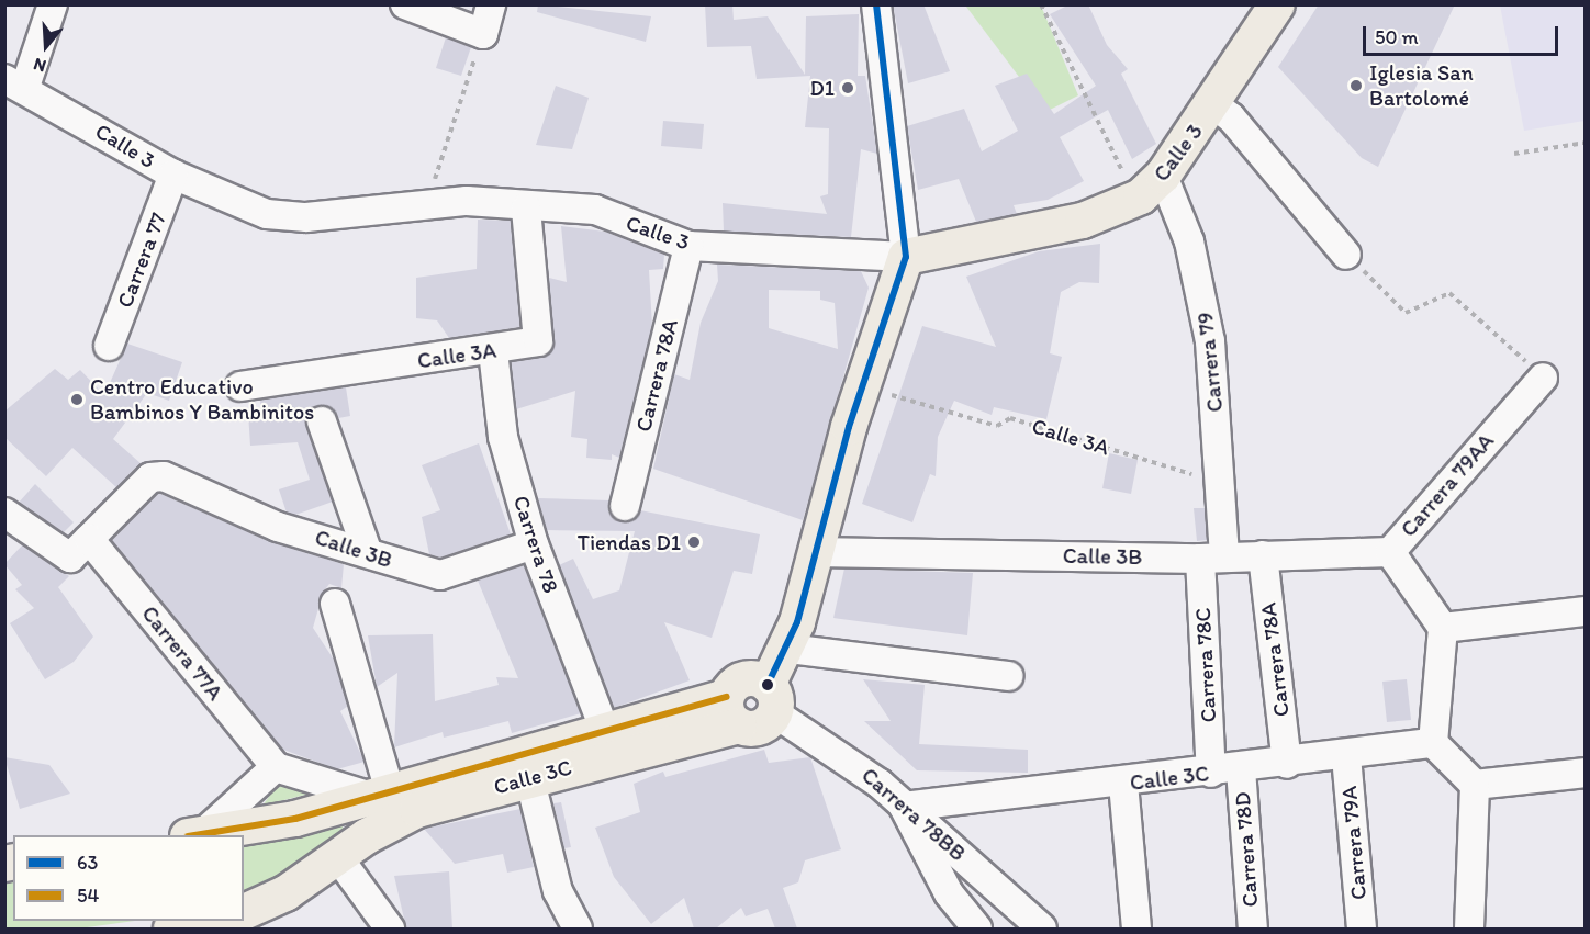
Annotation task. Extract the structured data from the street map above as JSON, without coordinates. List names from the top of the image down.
{
  "streets": {
    "main road": ["Calle 3", "Calle 3C"],
    "street": [
      "Carrera 77",
      "Calle 3A",
      "Carrera 79",
      "Carrera 78A",
      "Carrera 79AA",
      "Carrera 78",
      "Calle 3B",
      "Carrera 77A",
      "Carrera 78C",
      "Carrera 78BB",
      "Carrera 79A",
      "Carrera 78D"
    ]
  },
  "crossings": [
    ["Calle 3", "Carrera 77"],
    ["Calle 3", "Calle 3A"],
    ["Calle 3", "Carrera 79"],
    ["Calle 3", "Carrera 78A"],
    ["Calle 3A", "Carrera 79"],
    ["Calle 3A", "Carrera 78"],
    ["Carrera 79", "Calle 3B"],
    ["Carrera 79", "Carrera 78C"],
    ["Carrera 78A", "Calle 3B"],
    ["Carrera 78A", "Calle 3C"],
    ["Carrera 79AA", "Calle 3B"],
    ["Carrera 78", "Calle 3B"],
    ["Carrera 78", "Calle 3C"],
    ["Calle 3B", "Carrera 77A"],
    ["Calle 3B", "Carrera 78C"],
    ["Carrera 78C", "Calle 3C"],
    ["Calle 3C", "Carrera 78BB"],
    ["Calle 3C", "Carrera 79A"],
    ["Calle 3C", "Carrera 78D"]
  ],
  "places": [
    "Iglesia San Bartolomé",
    "D1",
    "Centro Educativo Bambinos Y Bambinitos",
    "Tiendas D1"
  ],
  "lines": ["transit line 63", "transit line 54"],
  "legend": ["63", "54"],
  "scale_bar": "50 m",
  "north": "bottom"
}
